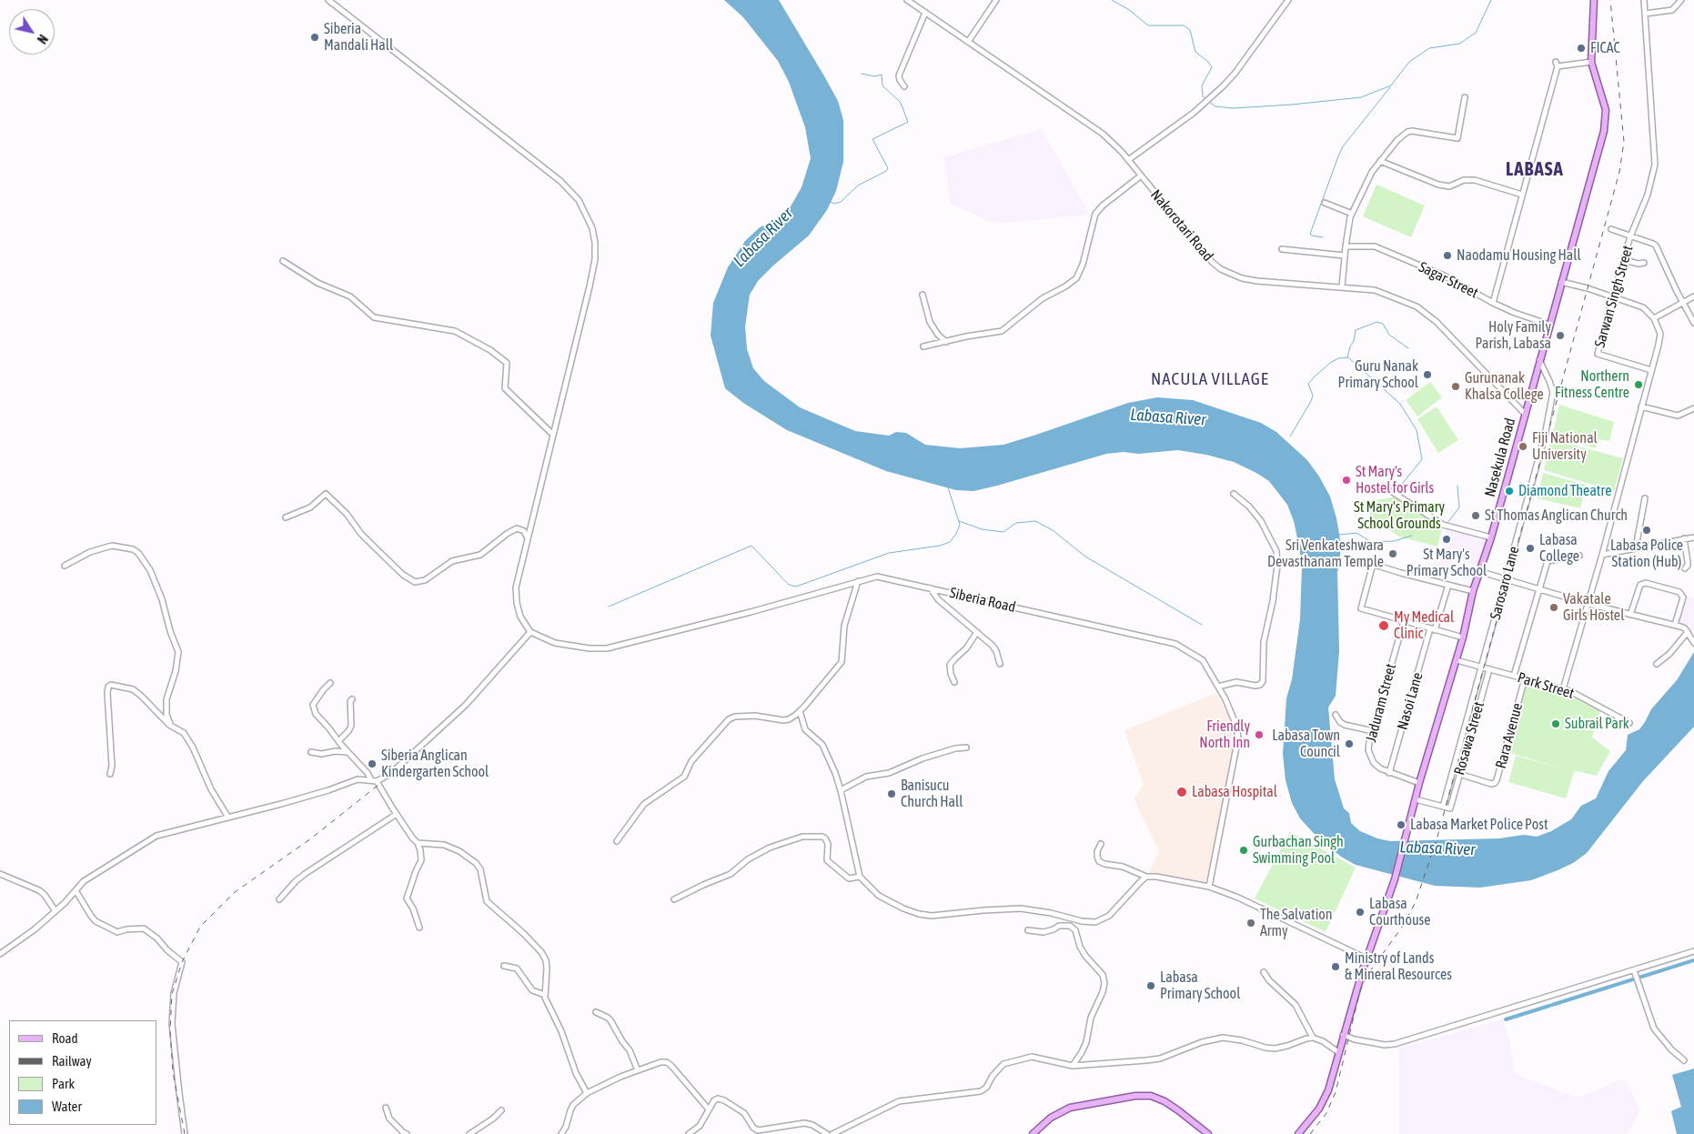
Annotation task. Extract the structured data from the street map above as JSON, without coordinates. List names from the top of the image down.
{
  "streets": {
    "main road": ["Nasekula Road"],
    "street": [
      "Nakorotari Road",
      "Sagar Street",
      "Sarwan Singh Street",
      "Sarosaro Lane",
      "Siberia Road",
      "Park Street",
      "Nasoi Lane",
      "Jaduram Street",
      "Rara Avenue",
      "Rosawa Street"
    ]
  },
  "crossings": [
    ["Nakorotari Road", "Nasekula Road"],
    ["Sagar Street", "Nasekula Road"],
    ["Nasekula Road", "Sarosaro Lane"],
    ["Nasekula Road", "Park Street"],
    ["Nasekula Road", "Jaduram Street"],
    ["Sarosaro Lane", "Park Street"],
    ["Sarosaro Lane", "Rosawa Street"],
    ["Park Street", "Rara Avenue"],
    ["Park Street", "Rosawa Street"],
    ["Nasoi Lane", "Jaduram Street"],
    ["Rara Avenue", "Rosawa Street"]
  ],
  "districts": ["LABASA", "NACULA VILLAGE"],
  "water": ["Labasa River"],
  "parks": ["St Mary's Primary School Grounds"],
  "places": [
    "Siberia Mandali Hall",
    "FICAC",
    "Naodamu Housing Hall",
    "Holy Family Parish, Labasa",
    "Guru Nanak Primary School",
    "Northern Fitness Centre",
    "Gurunanak Khalsa College",
    "Fiji National University",
    "St Mary's Hostel for Girls",
    "Diamond Theatre",
    "St Thomas Anglican Church",
    "Labasa Police Station (Hub)",
    "St Mary's Primary School",
    "Labasa College",
    "Sri Venkateshwara Devasthanam Temple",
    "Vakatale Girls Hostel",
    "My Medical Clinic",
    "Subrail Park",
    "Friendly North Inn",
    "Labasa Town Council",
    "Siberia Anglican Kindergarten School",
    "Labasa Hospital",
    "Banisucu Church Hall",
    "Labasa Market Police Post",
    "Gurbachan Singh Swimming Pool",
    "Labasa Courthouse",
    "The Salvation Army",
    "Ministry of Lands & Mineral Resources",
    "Labasa Primary School"
  ],
  "legend": [
    "Road",
    "Railway",
    "Park",
    "Water"
  ],
  "north": "bottom right"
}
